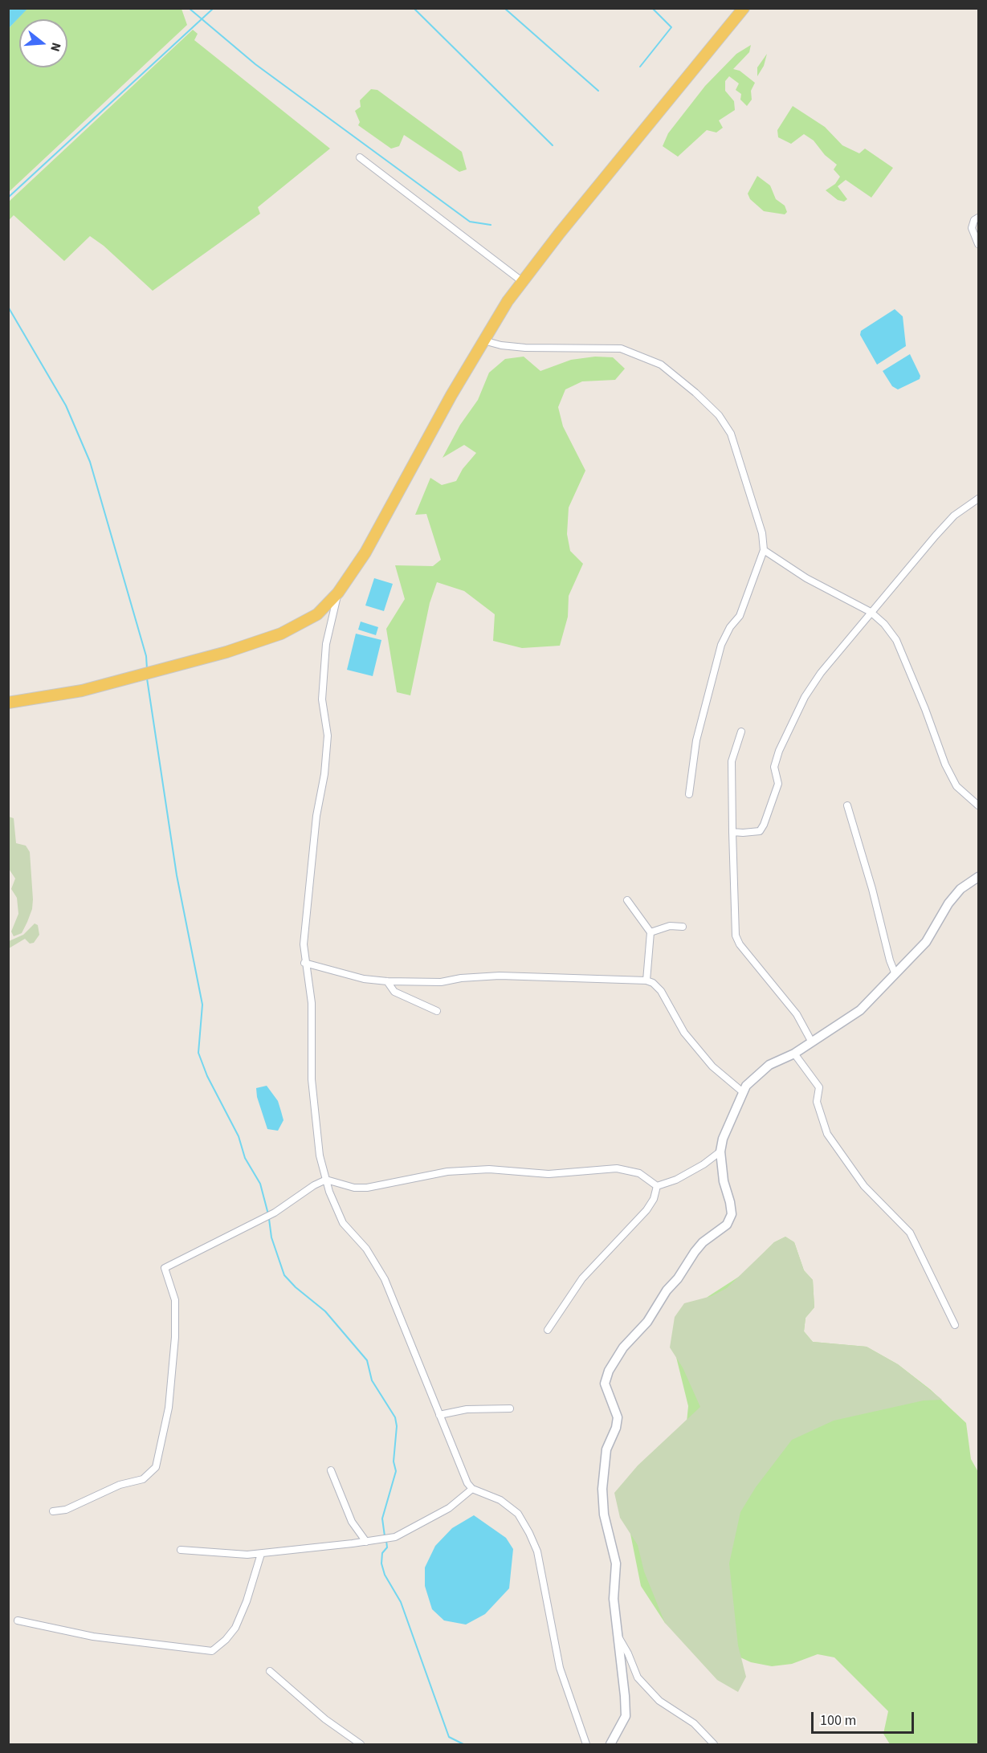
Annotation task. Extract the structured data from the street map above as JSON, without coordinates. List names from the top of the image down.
{
  "scale_bar": "100 m",
  "north": "right"
}
